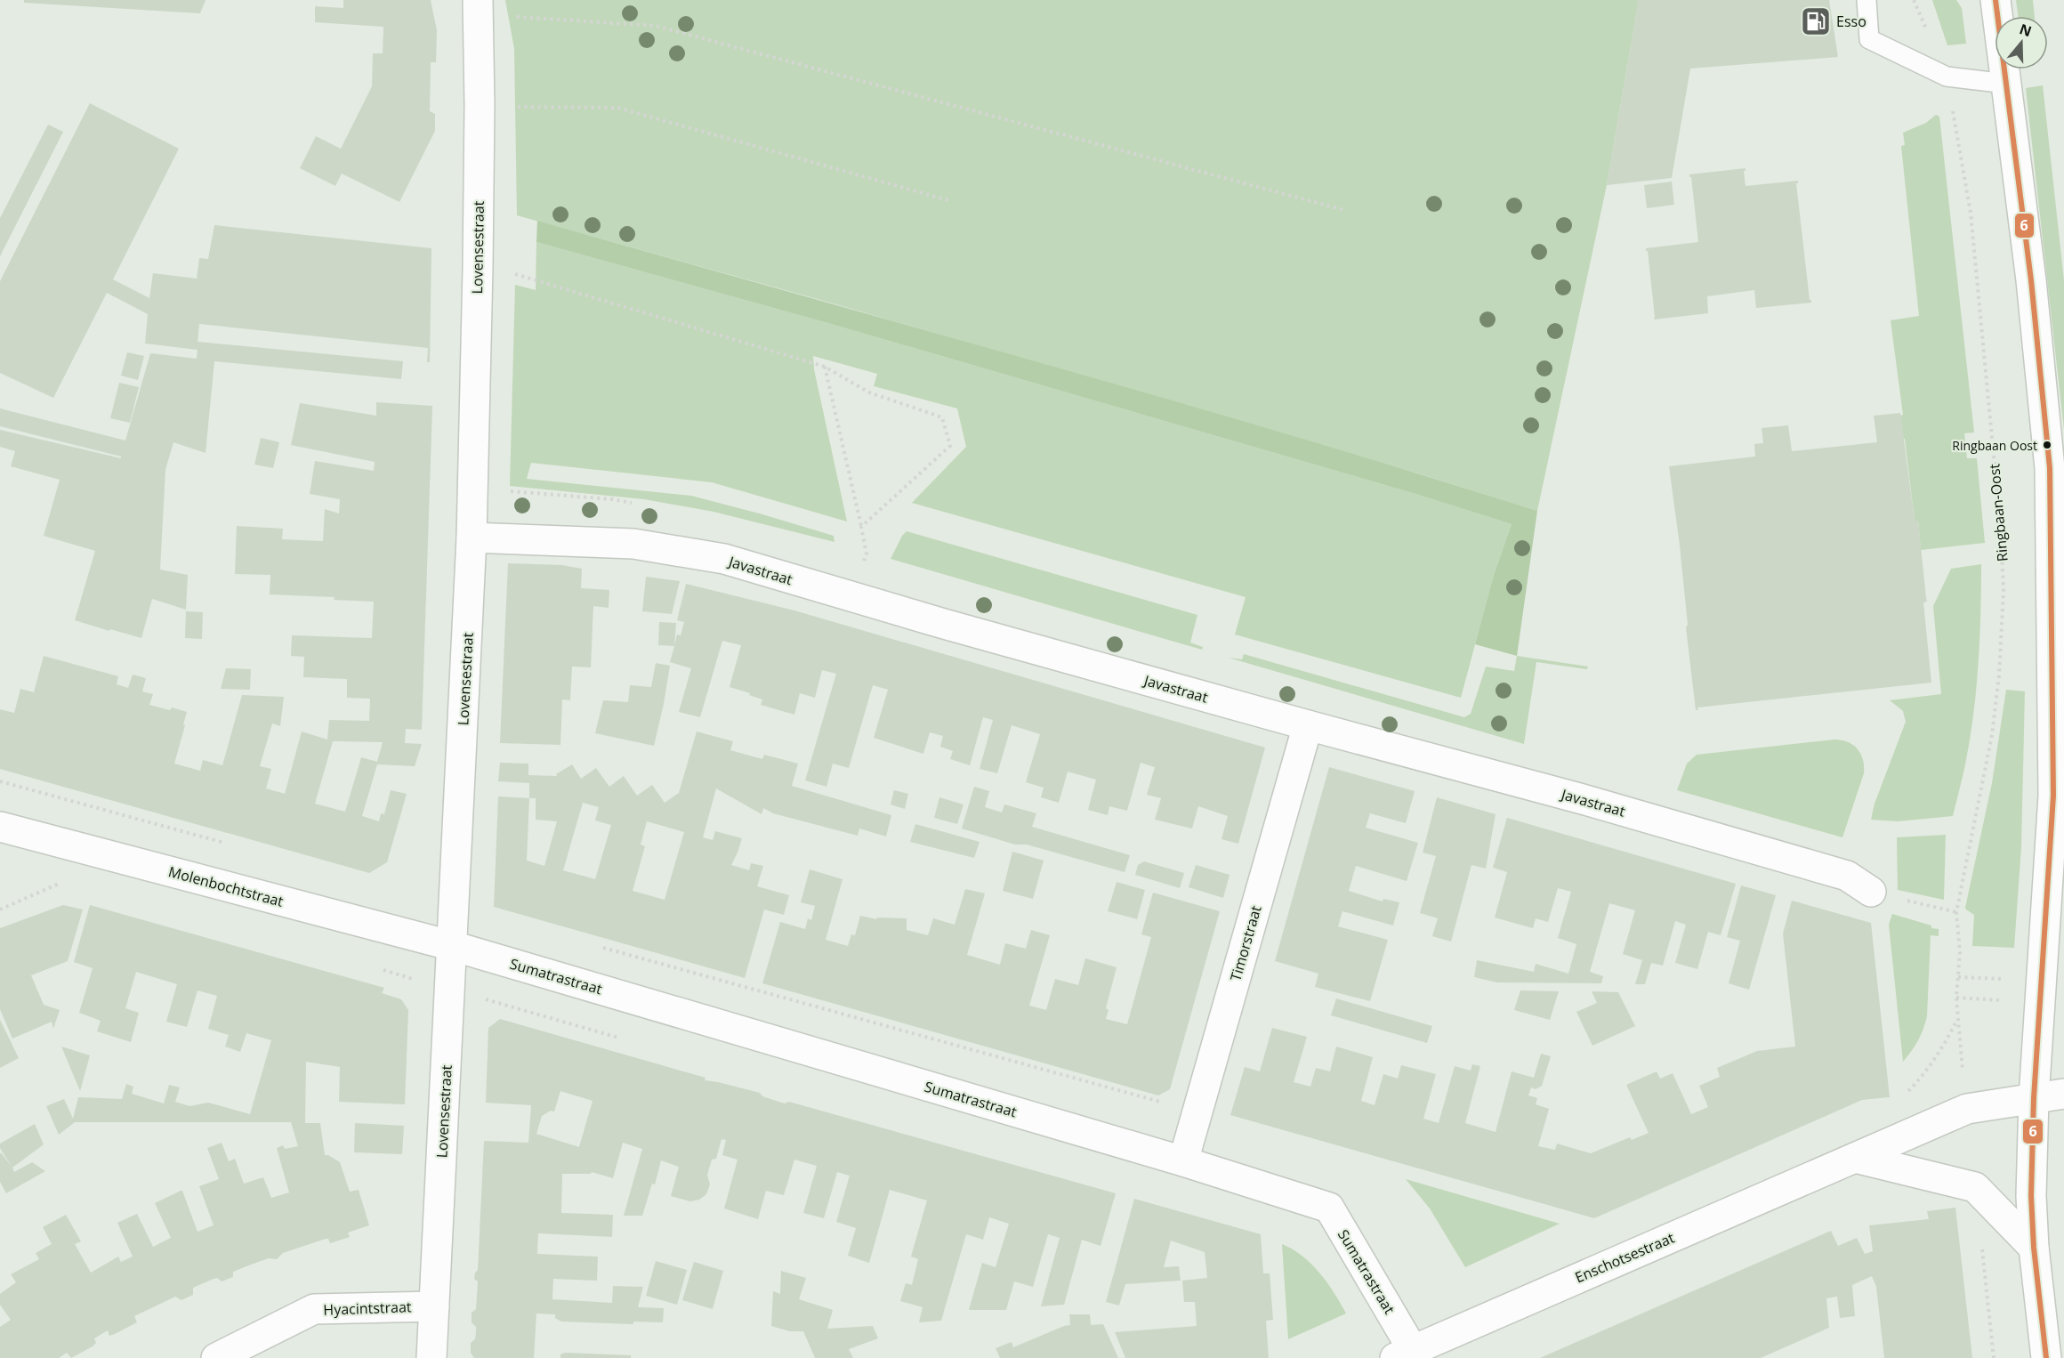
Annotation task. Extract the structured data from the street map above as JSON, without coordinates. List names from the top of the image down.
{
  "streets": {
    "street": [
      "Lovensestraat",
      "Javastraat",
      "Molenbochtstraat",
      "Timorstraat",
      "Sumatrastraat",
      "Enschotsestraat",
      "Hyacintstraat"
    ],
    "path": ["Ringbaan-Oost"]
  },
  "crossings": [
    ["Lovensestraat", "Javastraat"],
    ["Lovensestraat", "Molenbochtstraat"],
    ["Lovensestraat", "Sumatrastraat"],
    ["Lovensestraat", "Hyacintstraat"],
    ["Javastraat", "Timorstraat"],
    ["Molenbochtstraat", "Sumatrastraat"],
    ["Timorstraat", "Sumatrastraat"],
    ["Sumatrastraat", "Enschotsestraat"]
  ],
  "places": {
    "fuel station": ["Esso"],
    "other": ["Ringbaan Oost"]
  },
  "lines": ["transit line 6"],
  "north": "top"
}
